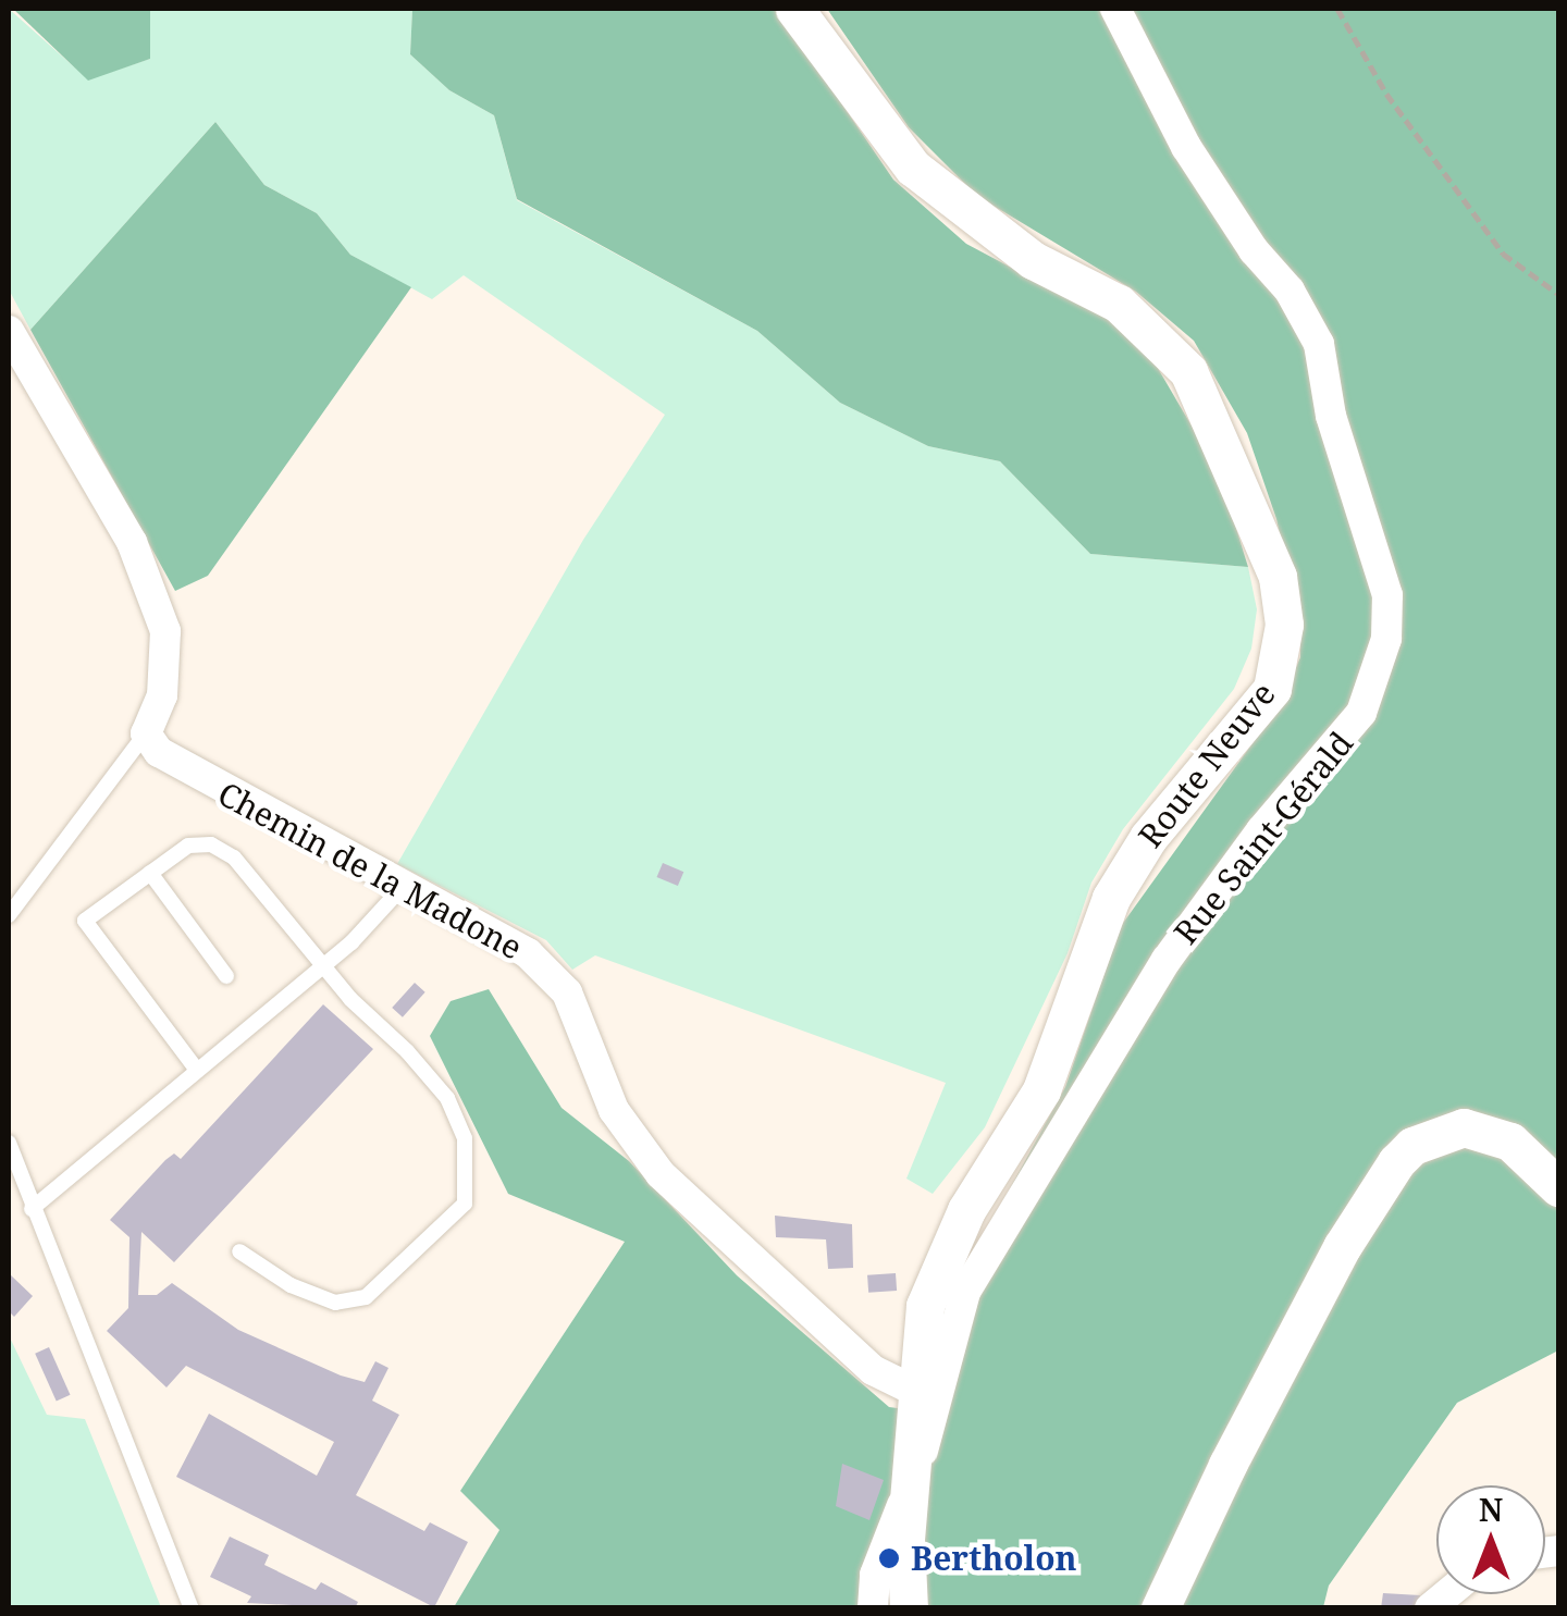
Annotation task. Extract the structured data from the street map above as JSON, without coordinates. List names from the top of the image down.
{
  "streets": {
    "street": ["Route Neuve", "Rue Saint-Gérald", "Chemin de la Madone"]
  },
  "crossings": [
    ["Route Neuve", "Rue Saint-Gérald"],
    ["Route Neuve", "Chemin de la Madone"]
  ],
  "places": ["Bertholon"],
  "north": "top"
}
